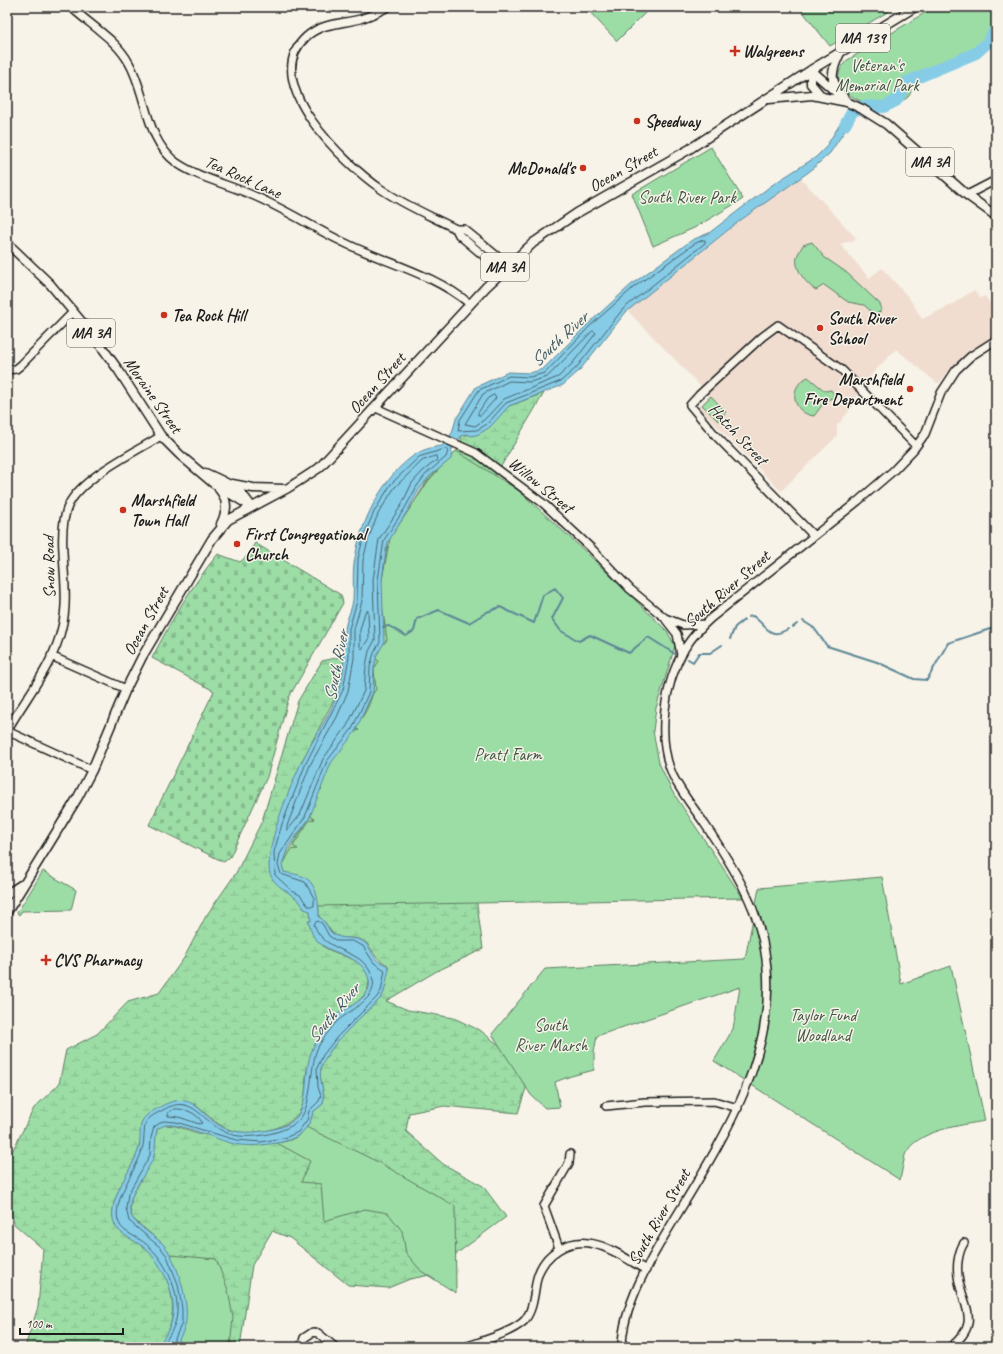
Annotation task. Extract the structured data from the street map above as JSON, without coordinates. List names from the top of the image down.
{
  "streets": {
    "main road": [
      "MA 139",
      "MA 3A",
      "Ocean Street",
      "Moraine Street"
    ],
    "street": [
      "Tea Rock Lane",
      "Hatch Street",
      "Willow Street",
      "Snow Road",
      "South River Street"
    ]
  },
  "crossings": [
    ["MA 3A", "Ocean Street"],
    ["MA 3A", "Moraine Street"],
    ["Ocean Street", "Tea Rock Lane"],
    ["Ocean Street", "Moraine Street"],
    ["Ocean Street", "Willow Street"],
    ["Moraine Street", "Snow Road"],
    ["Hatch Street", "South River Street"],
    ["Willow Street", "South River Street"]
  ],
  "water": ["South River"],
  "parks": [
    "Veteran's Memorial Park",
    "South River Park",
    "Pratt Farm",
    "Taylor Fund Woodland",
    "South River Marsh"
  ],
  "places": {
    "health": ["Walgreens", "CVS Pharmacy"],
    "other": [
      "Speedway",
      "McDonald's",
      "Tea Rock Hill",
      "South River School",
      "Marshfield Fire Department",
      "Marshfield Town Hall",
      "First Congregational Church"
    ]
  },
  "scale_bar": "100 m"
}
